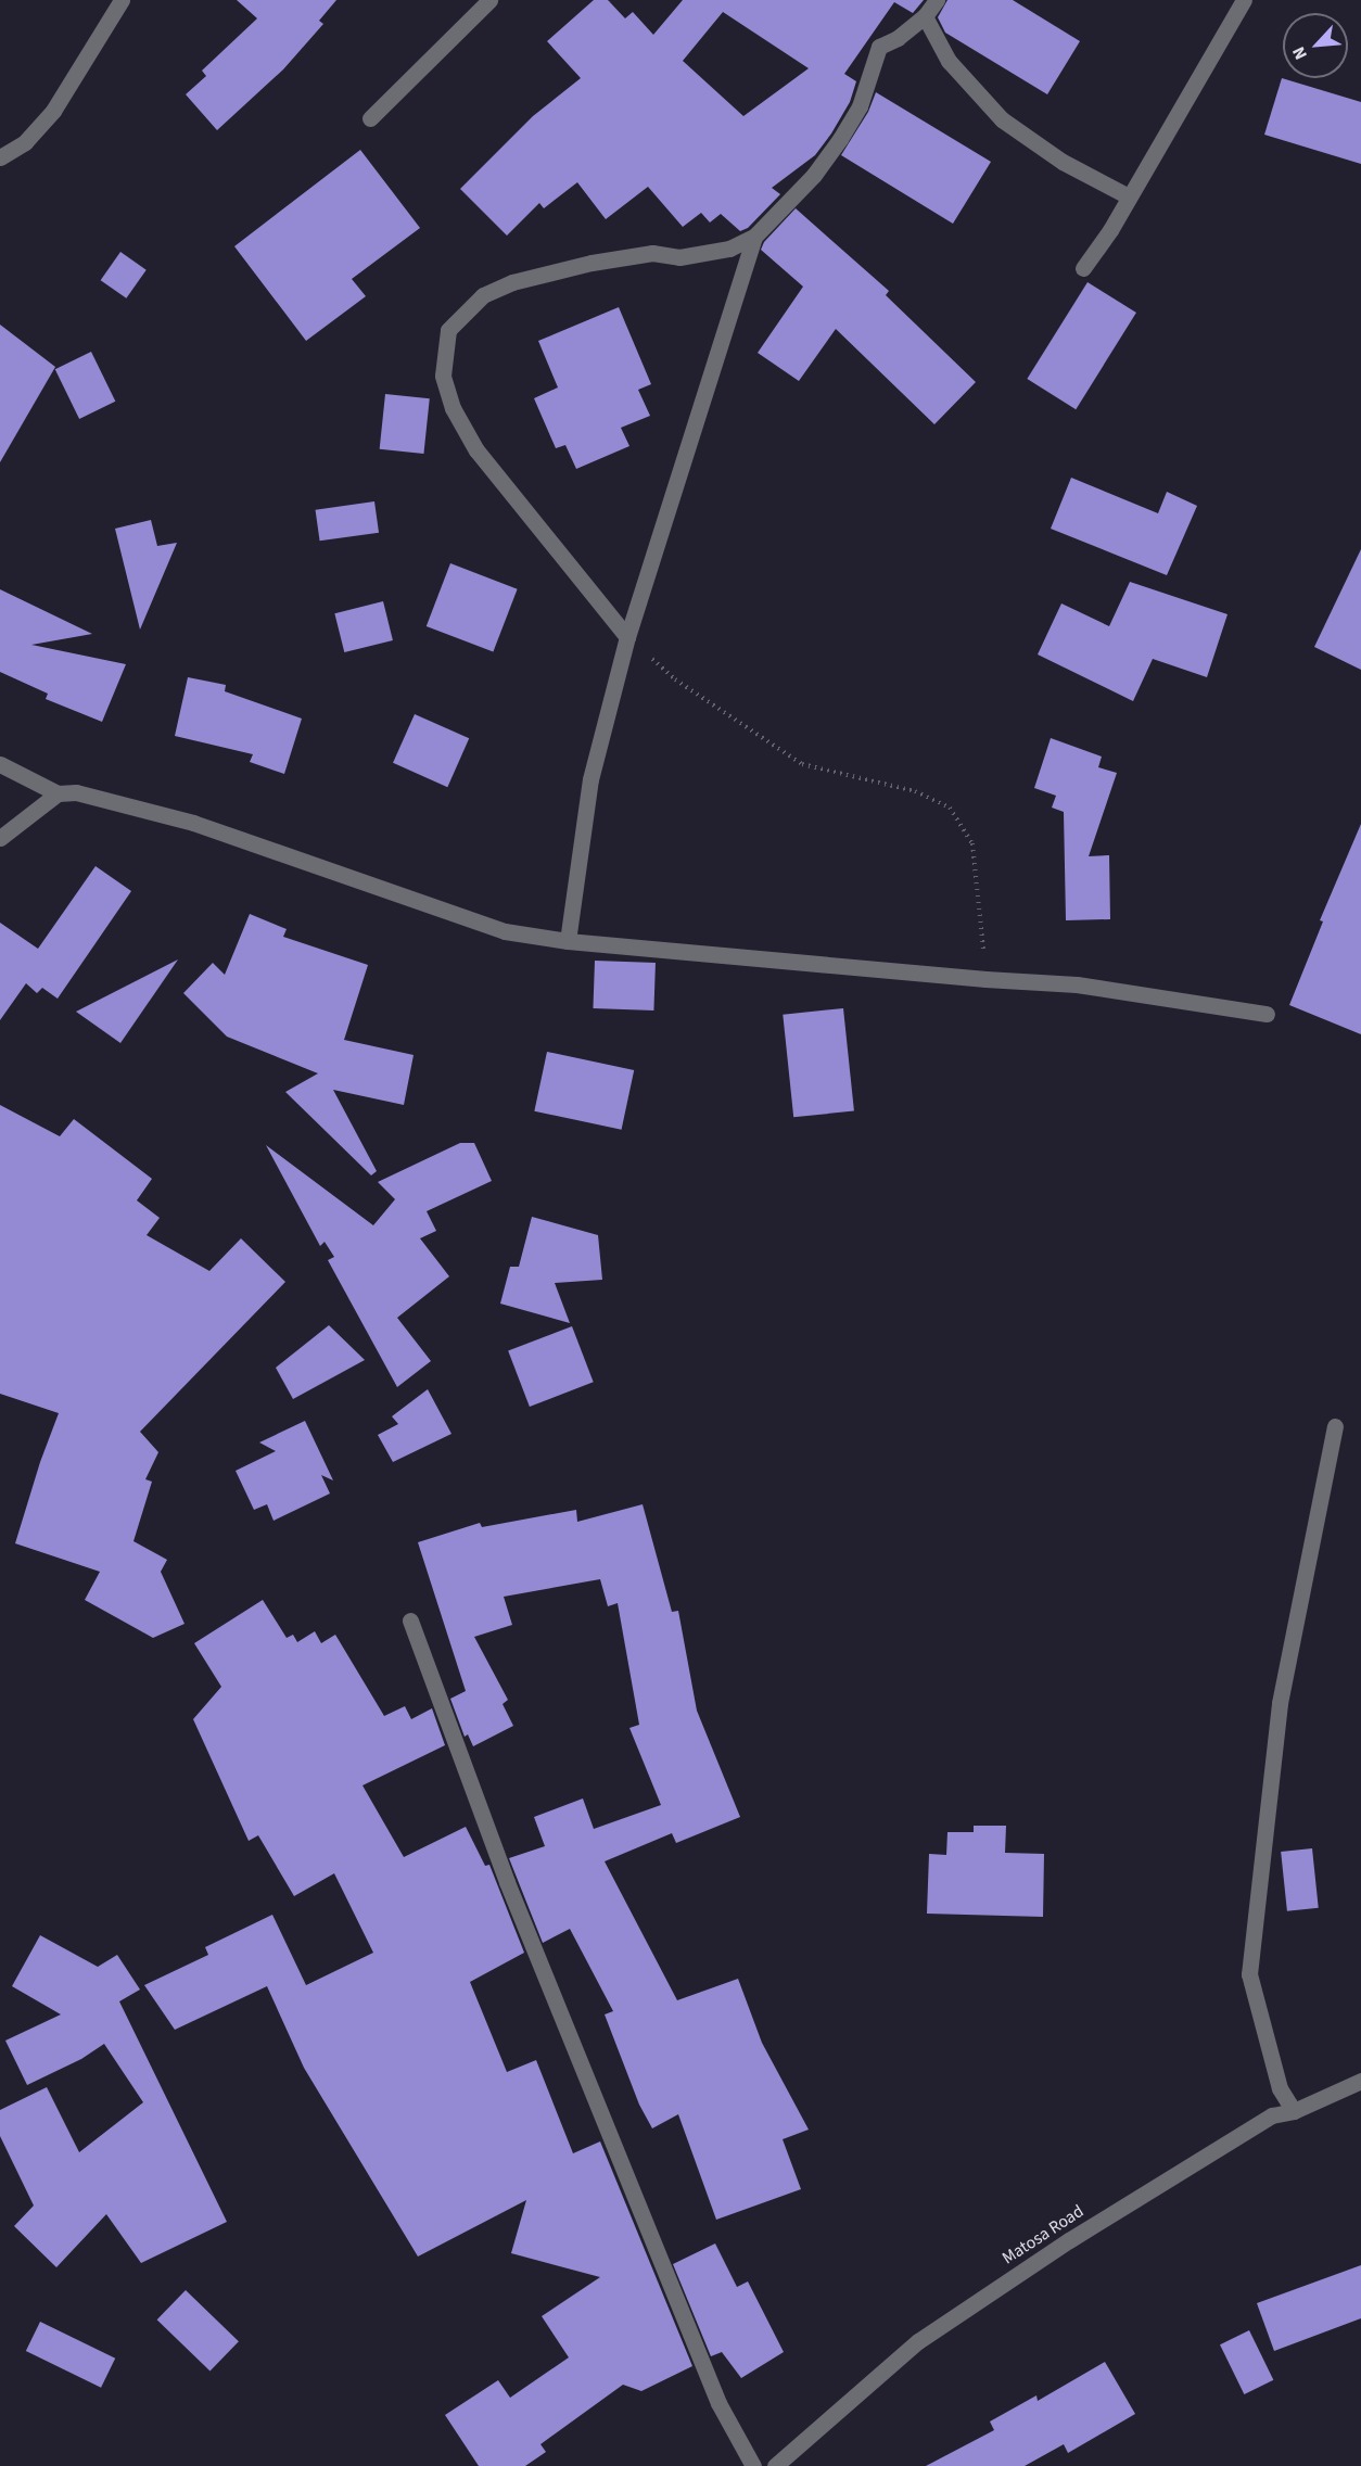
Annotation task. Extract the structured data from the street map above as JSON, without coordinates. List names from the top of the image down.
{
  "streets": {
    "street": ["Matosa Road"]
  },
  "north": "bottom left"
}
